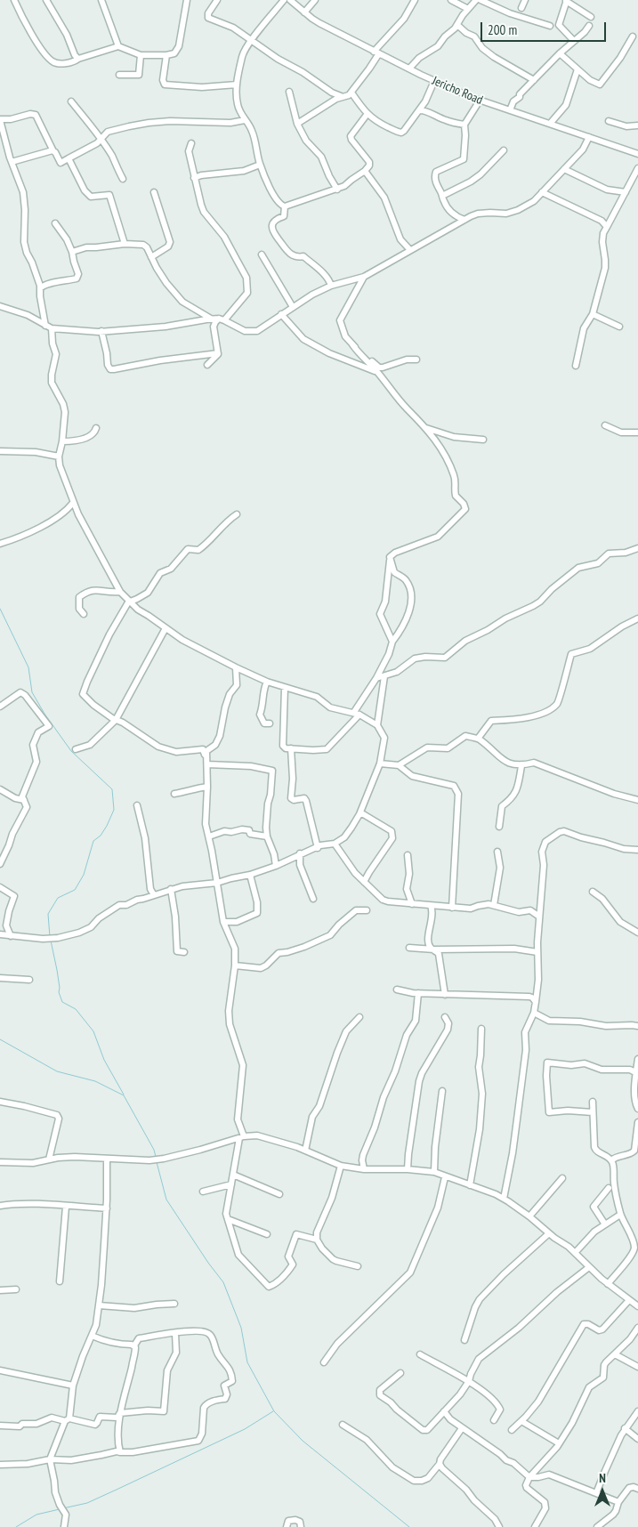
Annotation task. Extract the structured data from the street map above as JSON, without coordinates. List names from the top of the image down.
{
  "streets": {
    "street": ["Jericho Road"]
  },
  "scale_bar": "200 m",
  "north": "top"
}
